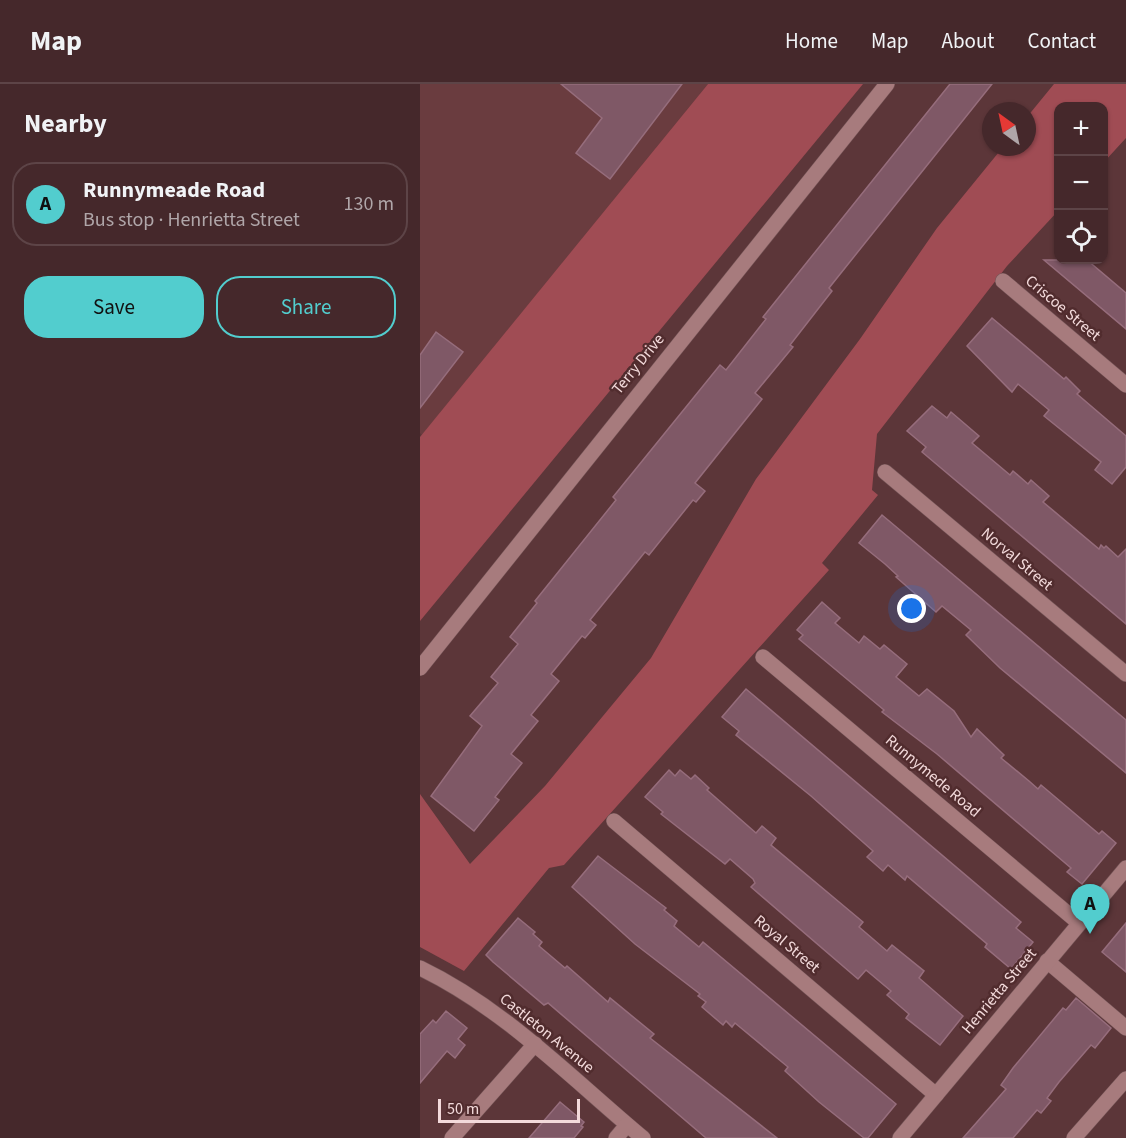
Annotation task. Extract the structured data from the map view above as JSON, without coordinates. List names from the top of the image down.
{
  "streets": {
    "street": [
      "Criscoe Street",
      "Terry Drive",
      "Norval Street",
      "Runnymede Road",
      "Royal Street",
      "Henrietta Street",
      "Castleton Avenue"
    ]
  },
  "crossings": [
    ["Runnymede Road", "Henrietta Street"],
    ["Royal Street", "Henrietta Street"]
  ],
  "scale_bar": "50 m",
  "north": "top left",
  "page": {
    "header": "Map",
    "nav": [
      "Home",
      "Map",
      "About",
      "Contact"
    ],
    "heading": "Nearby",
    "map_buttons": ["+", "−"],
    "list": [
      {
        "mark": "A",
        "name": "Runnymeade Road",
        "note": "Bus stop · Henrietta Street",
        "value": "130 m"
      }
    ],
    "buttons": ["Save", "Share"],
    "pins": "A",
    "scale": "50 m"
  }
}
